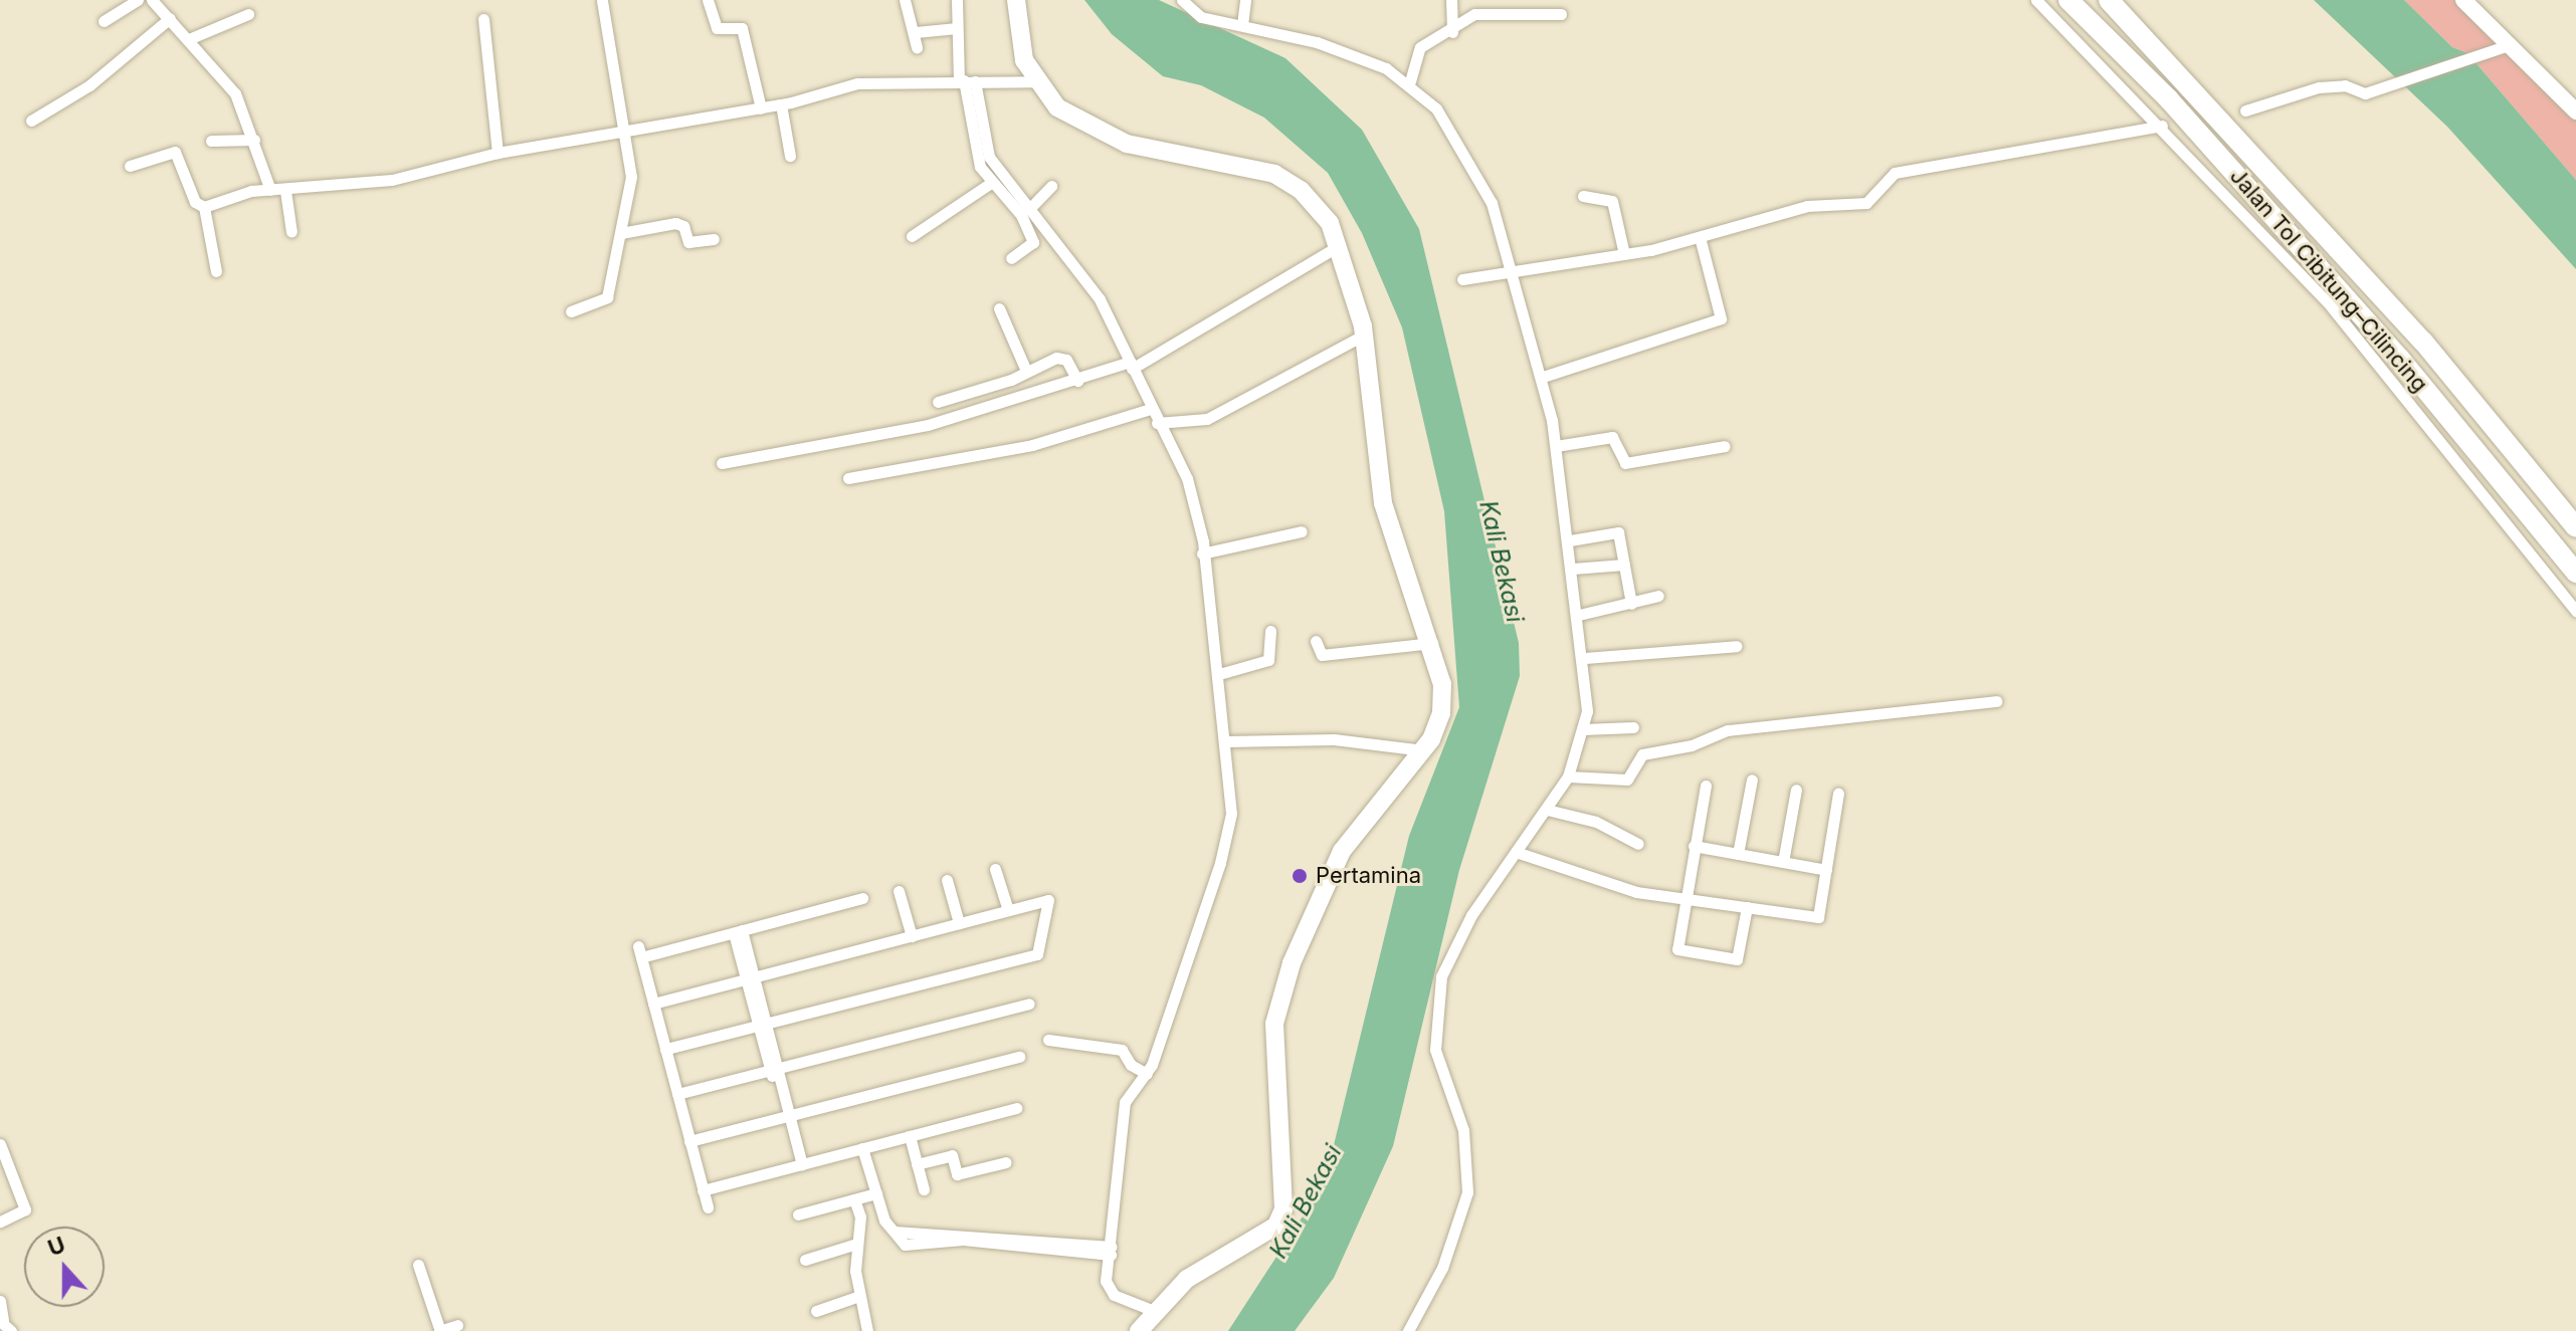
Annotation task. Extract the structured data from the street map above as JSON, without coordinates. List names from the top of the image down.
{
  "streets": {
    "highway": ["Jalan Tol Cibitung–Cilincing"]
  },
  "water": ["Kali Bekasi"],
  "places": ["Pertamina"],
  "north": "top"
}
